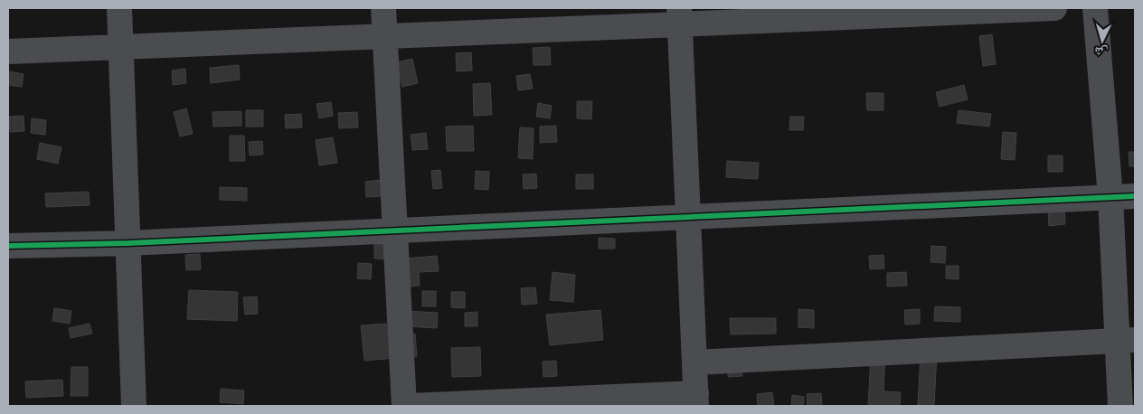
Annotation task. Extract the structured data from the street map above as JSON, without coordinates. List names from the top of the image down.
{
  "north": "bottom"
}
